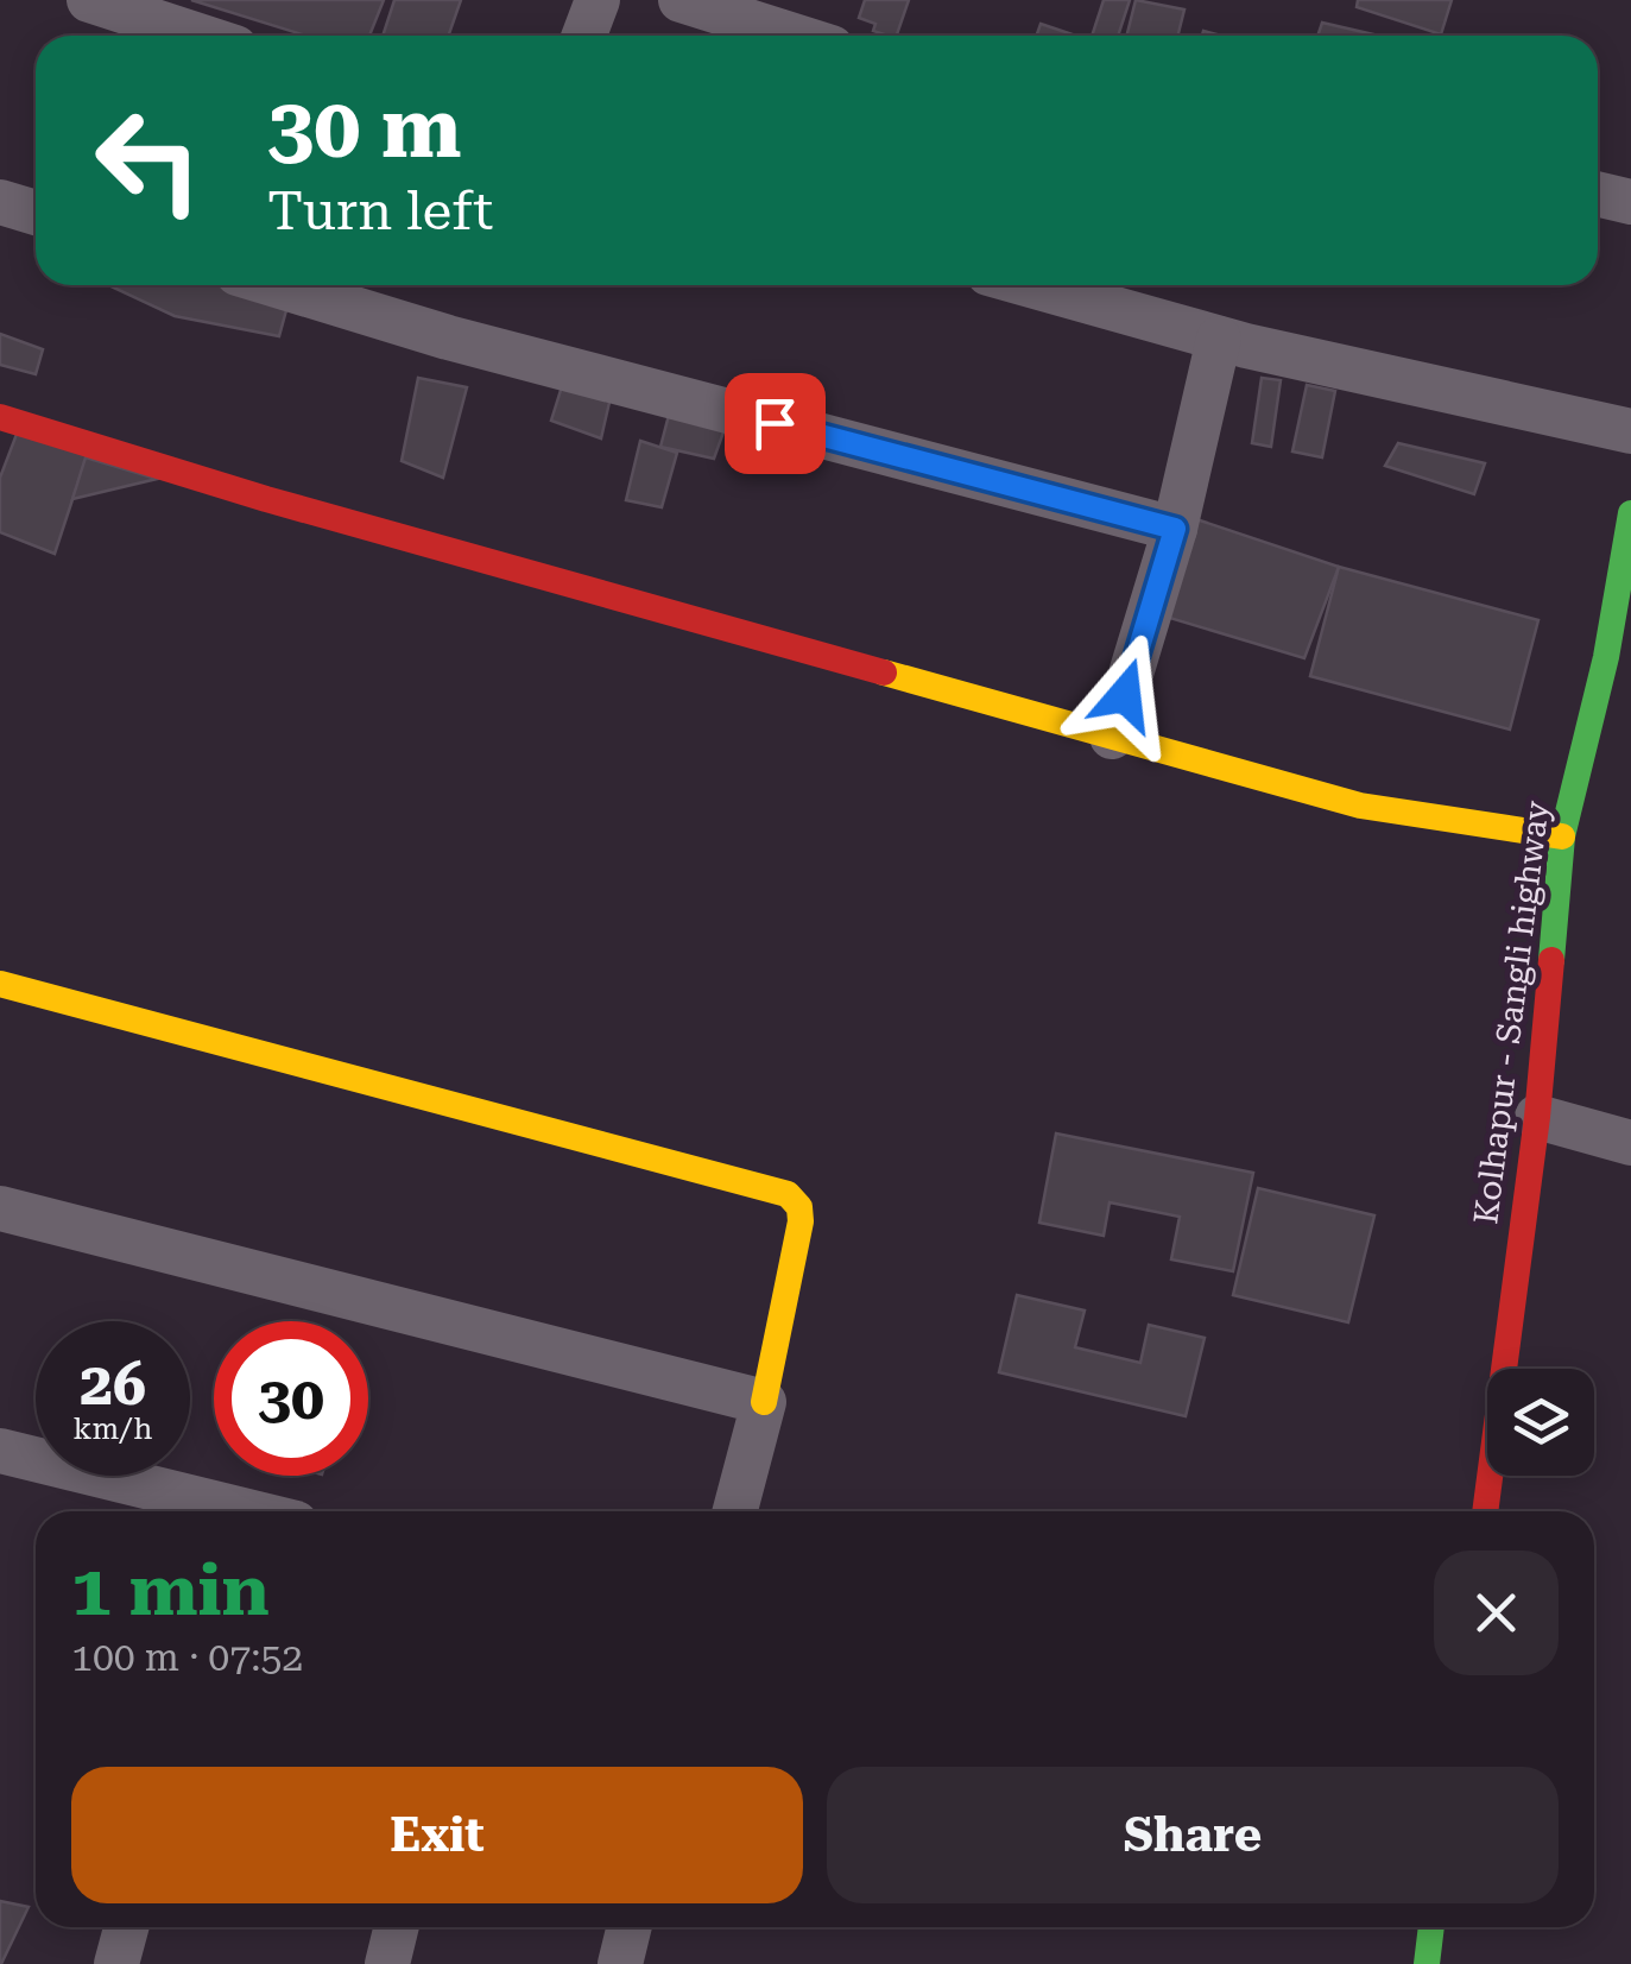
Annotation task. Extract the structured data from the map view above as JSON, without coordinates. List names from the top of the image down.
{
  "streets": {
    "street": ["Kolhapur - Sangli highway"]
  },
  "page": {
    "turn": ["30 m", "Turn left"],
    "speed": "26 km/h",
    "limit": "30",
    "heading": ["1 min", "100 m · 07:52"],
    "buttons": ["Exit", "Share"]
  }
}
